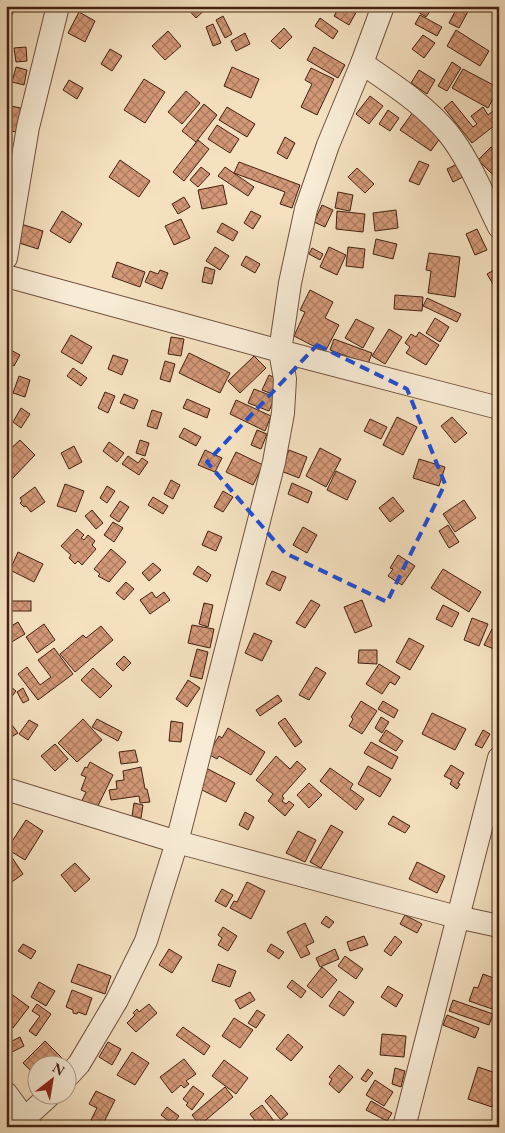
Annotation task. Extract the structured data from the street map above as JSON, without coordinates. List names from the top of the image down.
{
  "north": "top right"
}
